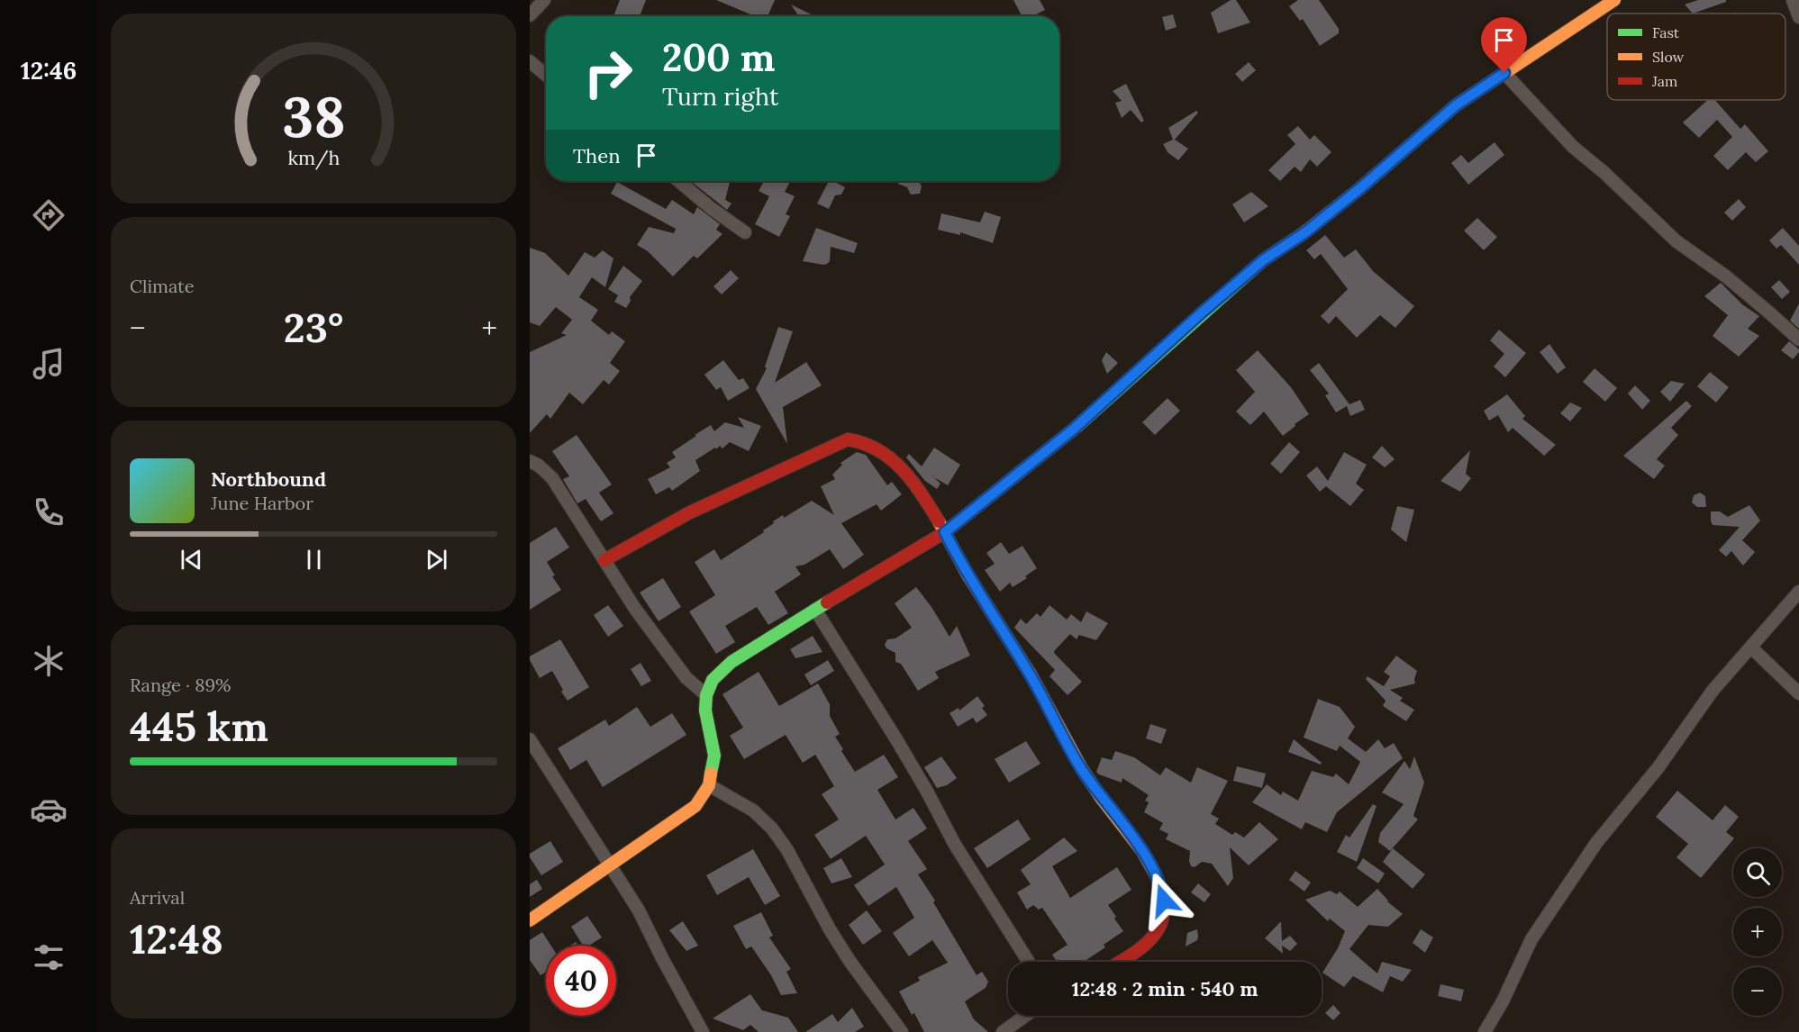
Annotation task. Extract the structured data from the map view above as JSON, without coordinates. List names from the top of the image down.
{
  "legend": ["Fast", "Slow", "Jam"],
  "page": {
    "tabs": "12:46",
    "turn": ["200 m", "Turn right"],
    "then": "Then",
    "tile": [
      "Climate",
      ["Range · 89%", "445 km"],
      ["Arrival", "12:48"]
    ],
    "heat": ["−", "23°", "+"],
    "song": ["Northbound", "June Harbor"],
    "map_buttons": ["+", "−"],
    "limit": "40",
    "trip": "12:48 · 2 min · 540 m",
    "gauge": ["38", "km/h"]
  }
}
